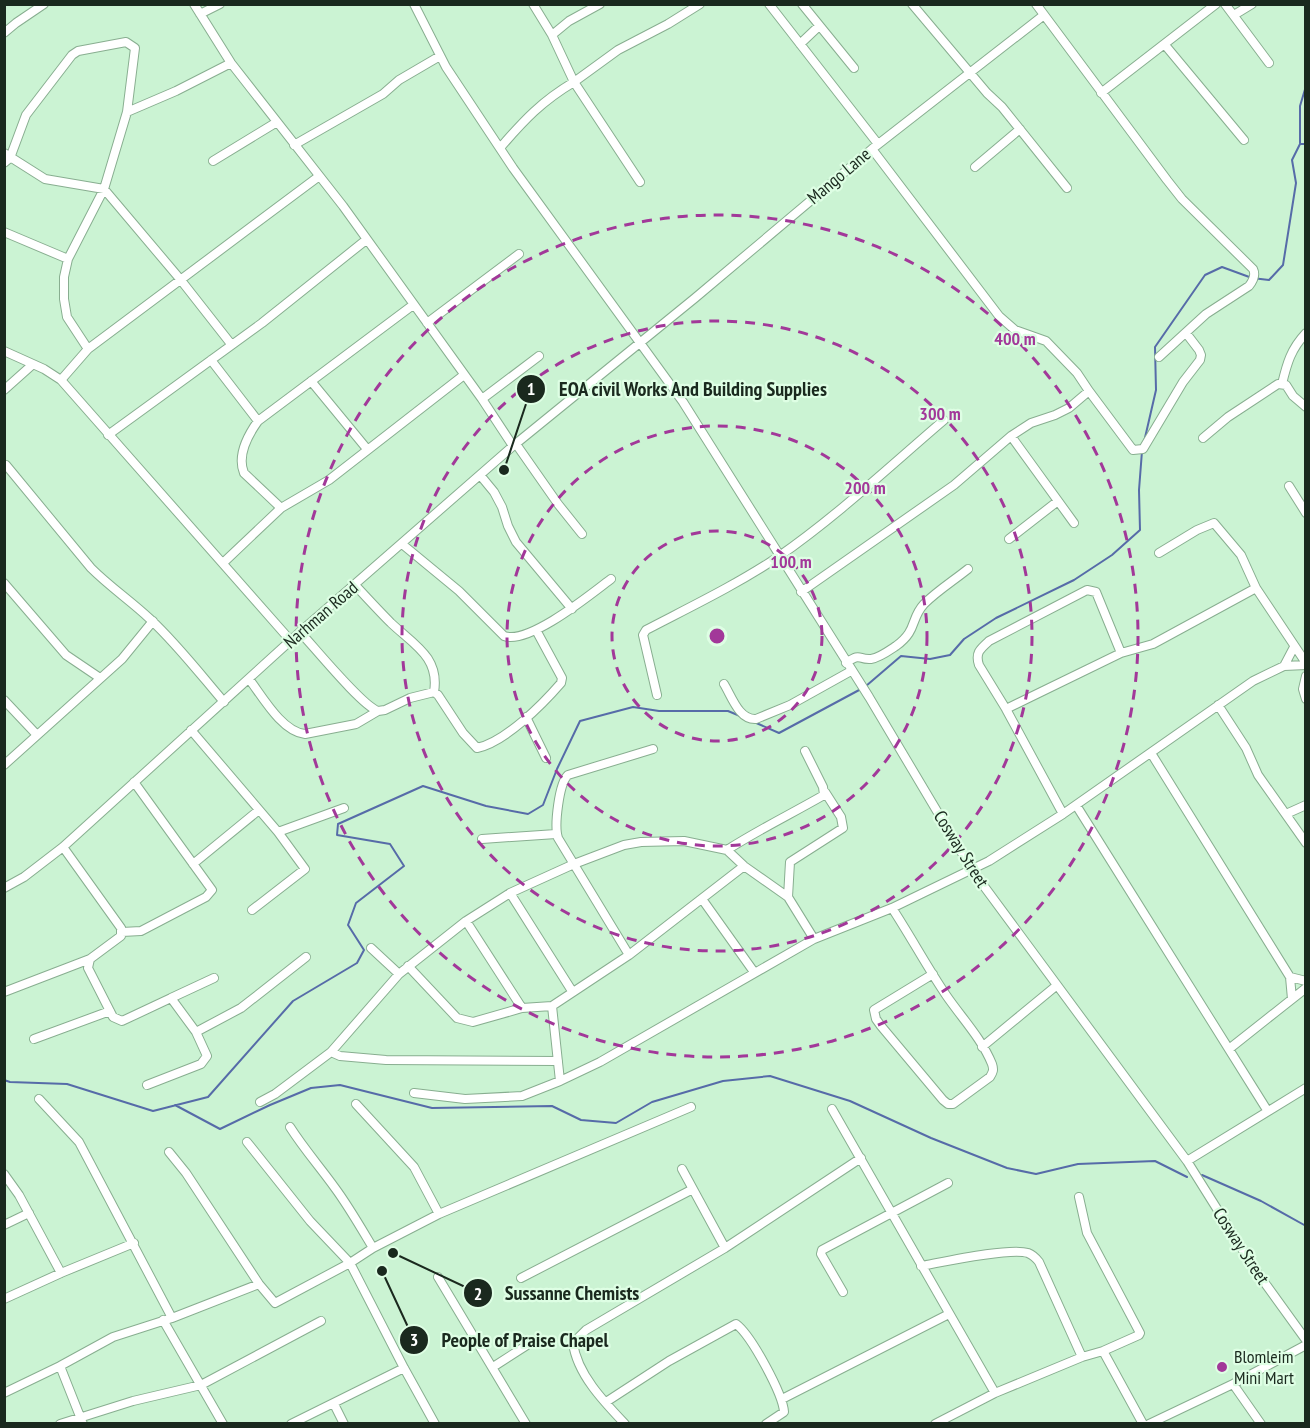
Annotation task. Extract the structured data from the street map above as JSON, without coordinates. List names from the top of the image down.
{
  "streets": {
    "street": ["Mango Lane", "Narhman Road", "Cosway Street"]
  },
  "crossings": [
    ["Mango Lane", "Narhman Road"],
    ["Mango Lane", "Cosway Street"],
    ["Narhman Road", "Cosway Street"]
  ],
  "places": [
    "EOA civil Works And Building Supplies",
    "Sussanne Chemists",
    "People of Praise Chapel",
    "Blomleim Mini Mart"
  ],
  "rings": [
    "400 m",
    "300 m",
    "200 m",
    "100 m"
  ]
}
